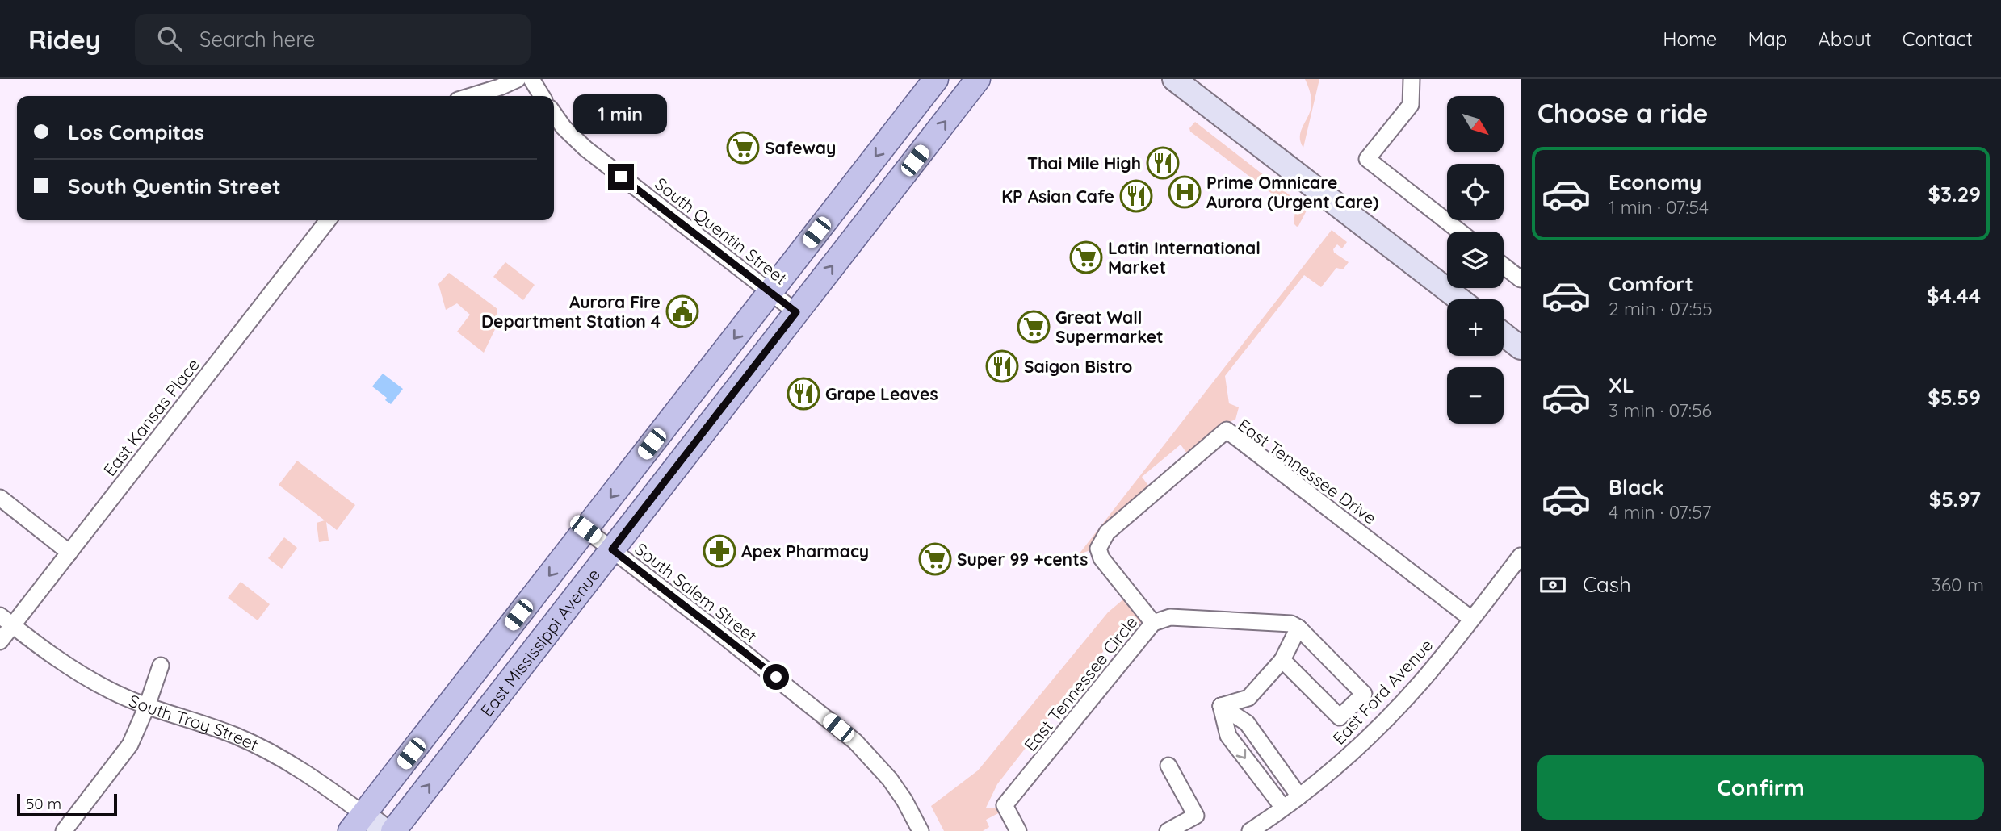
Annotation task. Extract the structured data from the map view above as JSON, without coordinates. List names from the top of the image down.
{
  "streets": {
    "main road": ["East Mississippi Avenue", "South Troy Street"],
    "street": [
      "South Quentin Street",
      "East Kansas Place",
      "East Tennessee Drive",
      "South Salem Street",
      "East Tennessee Circle",
      "East Ford Avenue"
    ]
  },
  "crossings": [
    ["South Quentin Street", "East Mississippi Avenue"],
    ["East Kansas Place", "South Troy Street"],
    ["East Tennessee Drive", "East Tennessee Circle"],
    ["East Tennessee Drive", "East Ford Avenue"],
    ["South Salem Street", "East Mississippi Avenue"],
    ["East Mississippi Avenue", "South Troy Street"]
  ],
  "places": {
    "supermarket": [
      "Safeway",
      "Latin International Market",
      "Great Wall Supermarket",
      "Super 99 +cents"
    ],
    "restaurant": [
      "Thai Mile High",
      "KP Asian Cafe",
      "Saigon Bistro",
      "Grape Leaves"
    ],
    "hospital": ["Prime Omnicare Aurora (Urgent Care)"],
    "public building": ["Aurora Fire Department Station 4"],
    "pharmacy": ["Apex Pharmacy"]
  },
  "scale_bar": "50 m",
  "north": "bottom right",
  "page": {
    "header": "Ridey",
    "search": "Search here",
    "nav": [
      "Home",
      "Map",
      "About",
      "Contact"
    ],
    "heading": "Choose a ride",
    "bubble": "1 min",
    "map_buttons": ["+", "−"],
    "banner": ["Los Compitas", "South Quentin Street"],
    "list": [
      {
        "name": "Economy",
        "note": "1 min · 07:54",
        "value": "$3.29"
      },
      {
        "name": "Comfort",
        "note": "2 min · 07:55",
        "value": "$4.44"
      },
      {
        "name": "XL",
        "note": "3 min · 07:56",
        "value": "$5.59"
      },
      {
        "name": "Black",
        "note": "4 min · 07:57",
        "value": "$5.97"
      }
    ],
    "pay": ["Cash", "360 m"],
    "buttons": "Confirm",
    "scale": "50 m"
  }
}
